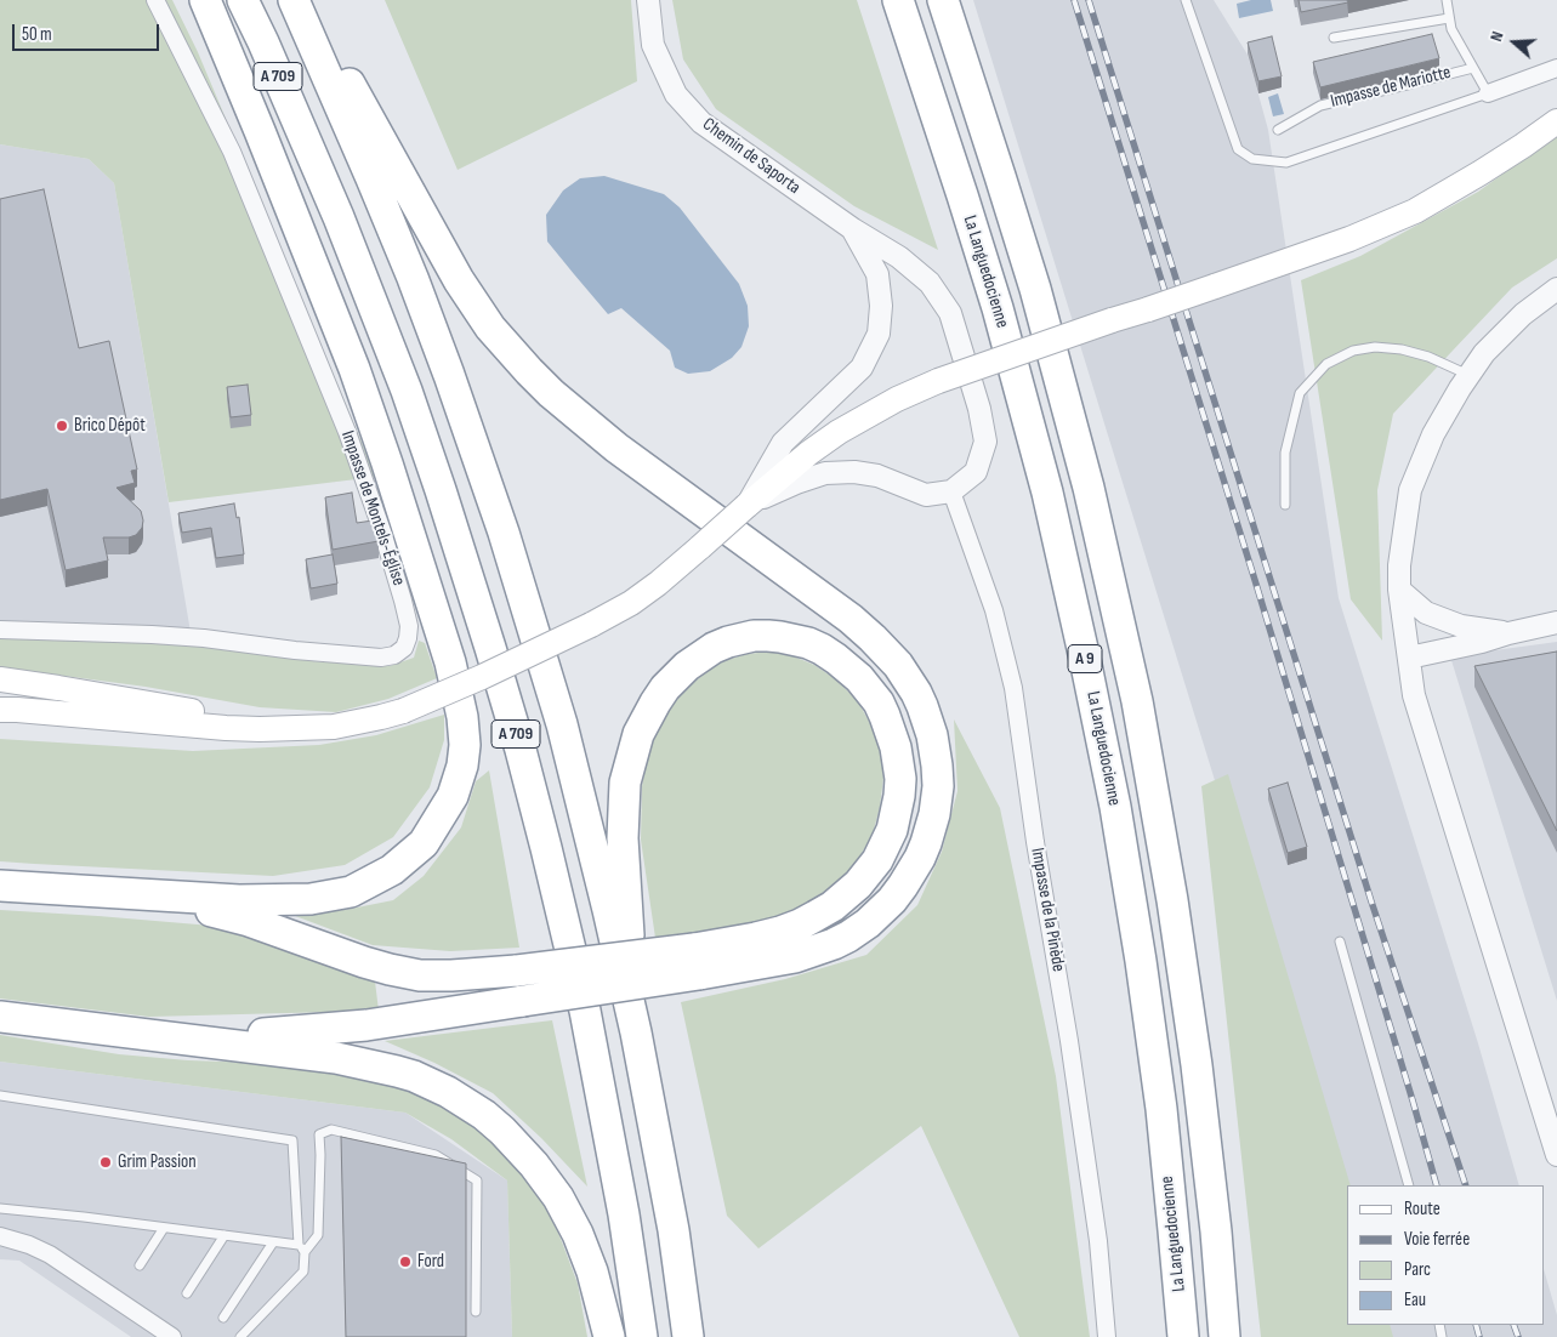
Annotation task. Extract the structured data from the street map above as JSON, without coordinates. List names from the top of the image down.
{
  "streets": {
    "highway": ["A 709", "La Languedocienne", "A 9"],
    "street": ["Chemin de Saporta", "Impasse de Montels-Église", "Impasse de la Pinède"],
    "lane": ["Impasse de Mariotte"]
  },
  "crossings": [
    ["Chemin de Saporta", "Impasse de la Pinède"]
  ],
  "places": ["Brico Dépôt", "Grim Passion", "Ford"],
  "legend": [
    "Route",
    "Voie ferrée",
    "Parc",
    "Eau"
  ],
  "scale_bar": "50 m",
  "north": "left"
}
